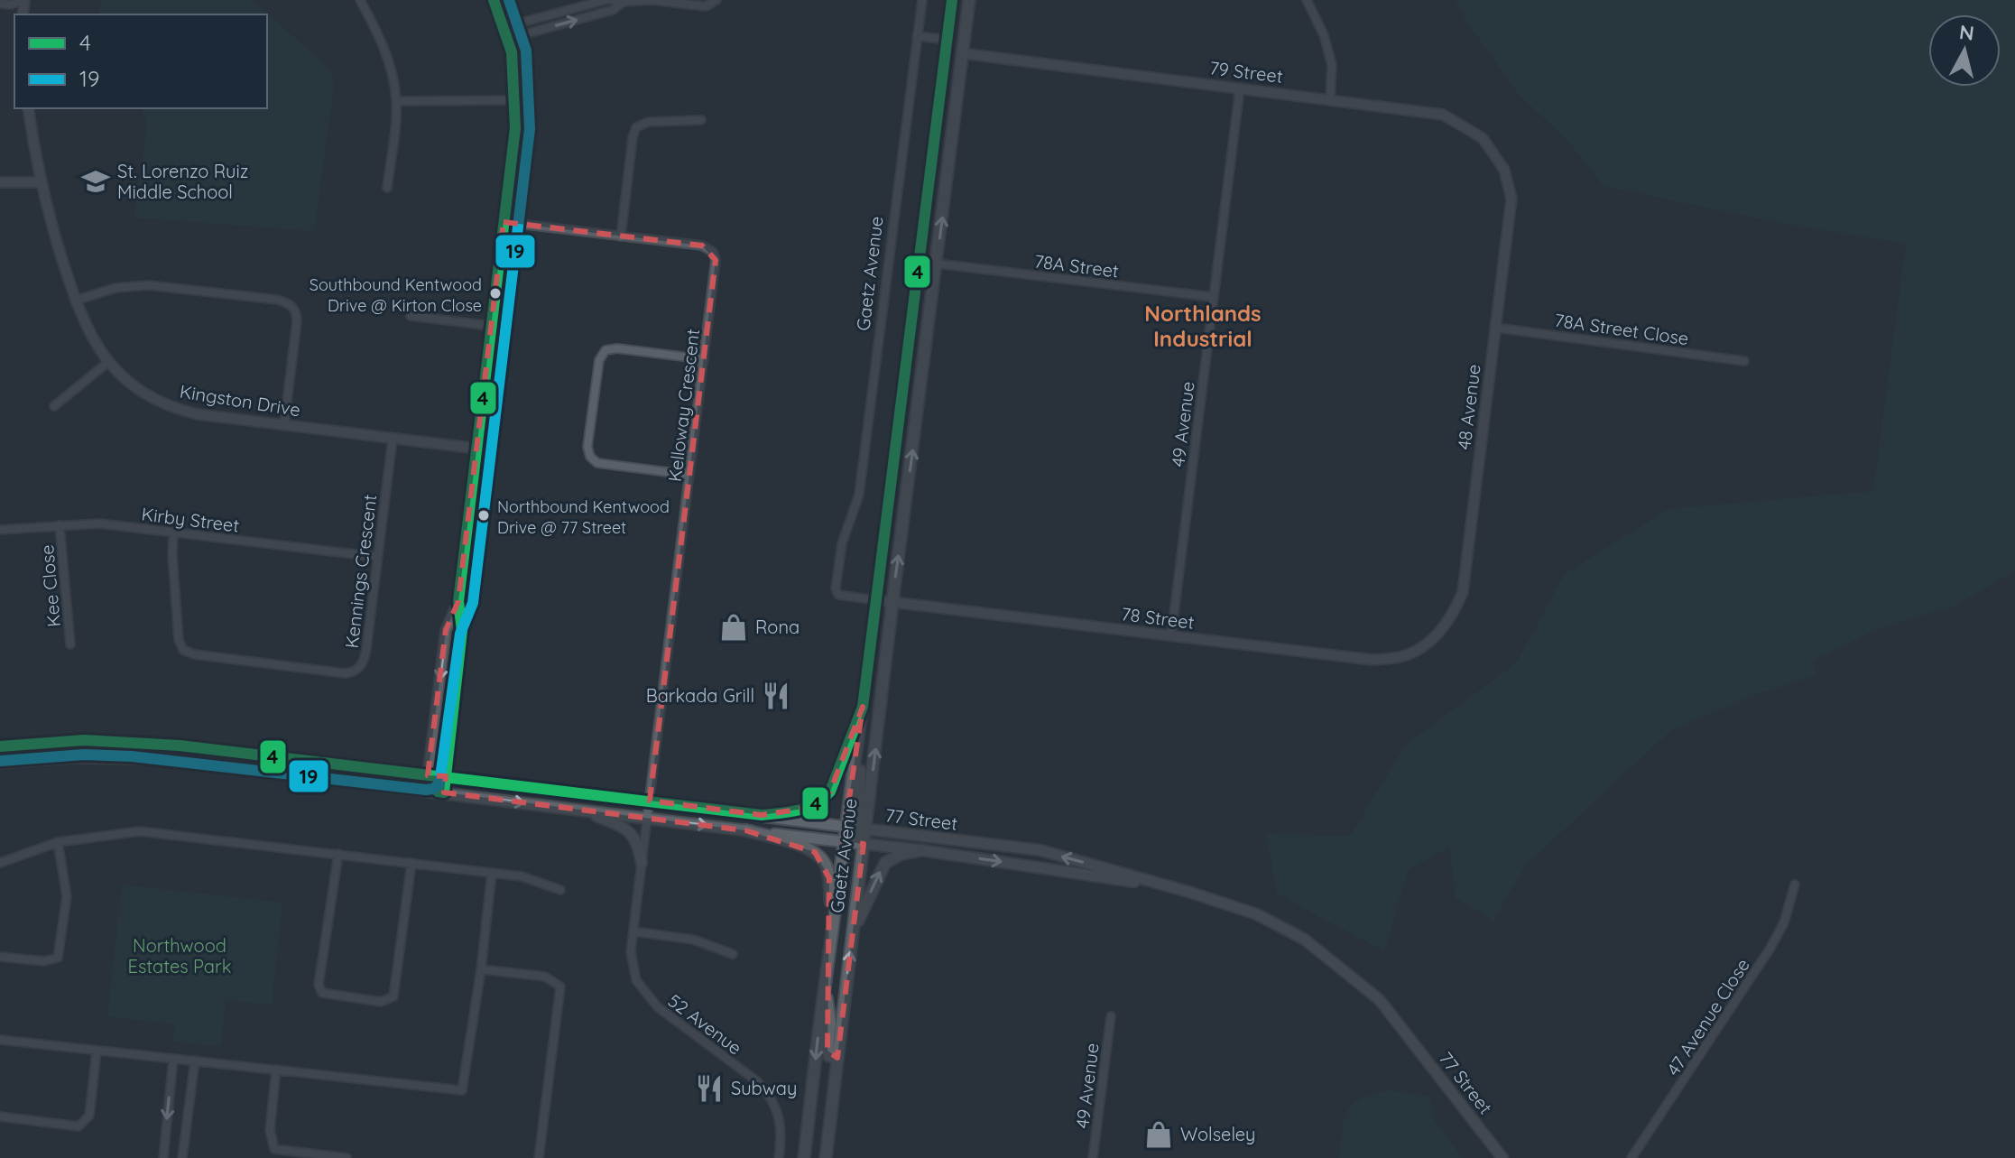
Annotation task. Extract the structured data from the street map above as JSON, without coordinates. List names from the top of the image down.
{
  "streets": {
    "main road": ["Gaetz Avenue", "77 Street"],
    "street": [
      "79 Street",
      "78A Street",
      "78A Street Close",
      "Kingston Drive",
      "Kelloway Crescent",
      "48 Avenue",
      "49 Avenue",
      "Kirby Street",
      "Kennings Crescent",
      "Kee Close",
      "78 Street",
      "47 Avenue Close",
      "52 Avenue"
    ]
  },
  "crossings": [
    ["79 Street", "Gaetz Avenue"],
    ["79 Street", "48 Avenue"],
    ["79 Street", "49 Avenue"],
    ["78A Street", "Gaetz Avenue"],
    ["78A Street", "49 Avenue"],
    ["Gaetz Avenue", "78 Street"],
    ["Gaetz Avenue", "77 Street"],
    ["78A Street Close", "48 Avenue"],
    ["Kingston Drive", "Kennings Crescent"],
    ["Kelloway Crescent", "77 Street"],
    ["Kelloway Crescent", "52 Avenue"],
    ["48 Avenue", "78 Street"],
    ["49 Avenue", "78 Street"],
    ["Kirby Street", "Kennings Crescent"],
    ["Kirby Street", "Kee Close"],
    ["77 Street", "52 Avenue"]
  ],
  "districts": ["Northlands Industrial"],
  "parks": ["Northwood Estates Park"],
  "places": {
    "school or university": ["St. Lorenzo Ruiz Middle School"],
    "other": ["Southbound Kentwood Drive @ Kirton Close", "Northbound Kentwood Drive @ 77 Street"],
    "shop": ["Rona", "Wolseley"],
    "restaurant": ["Barkada Grill", "Subway"]
  },
  "lines": ["transit line 4", "transit line 19"],
  "legend": ["4", "19"],
  "north": "top"
}
